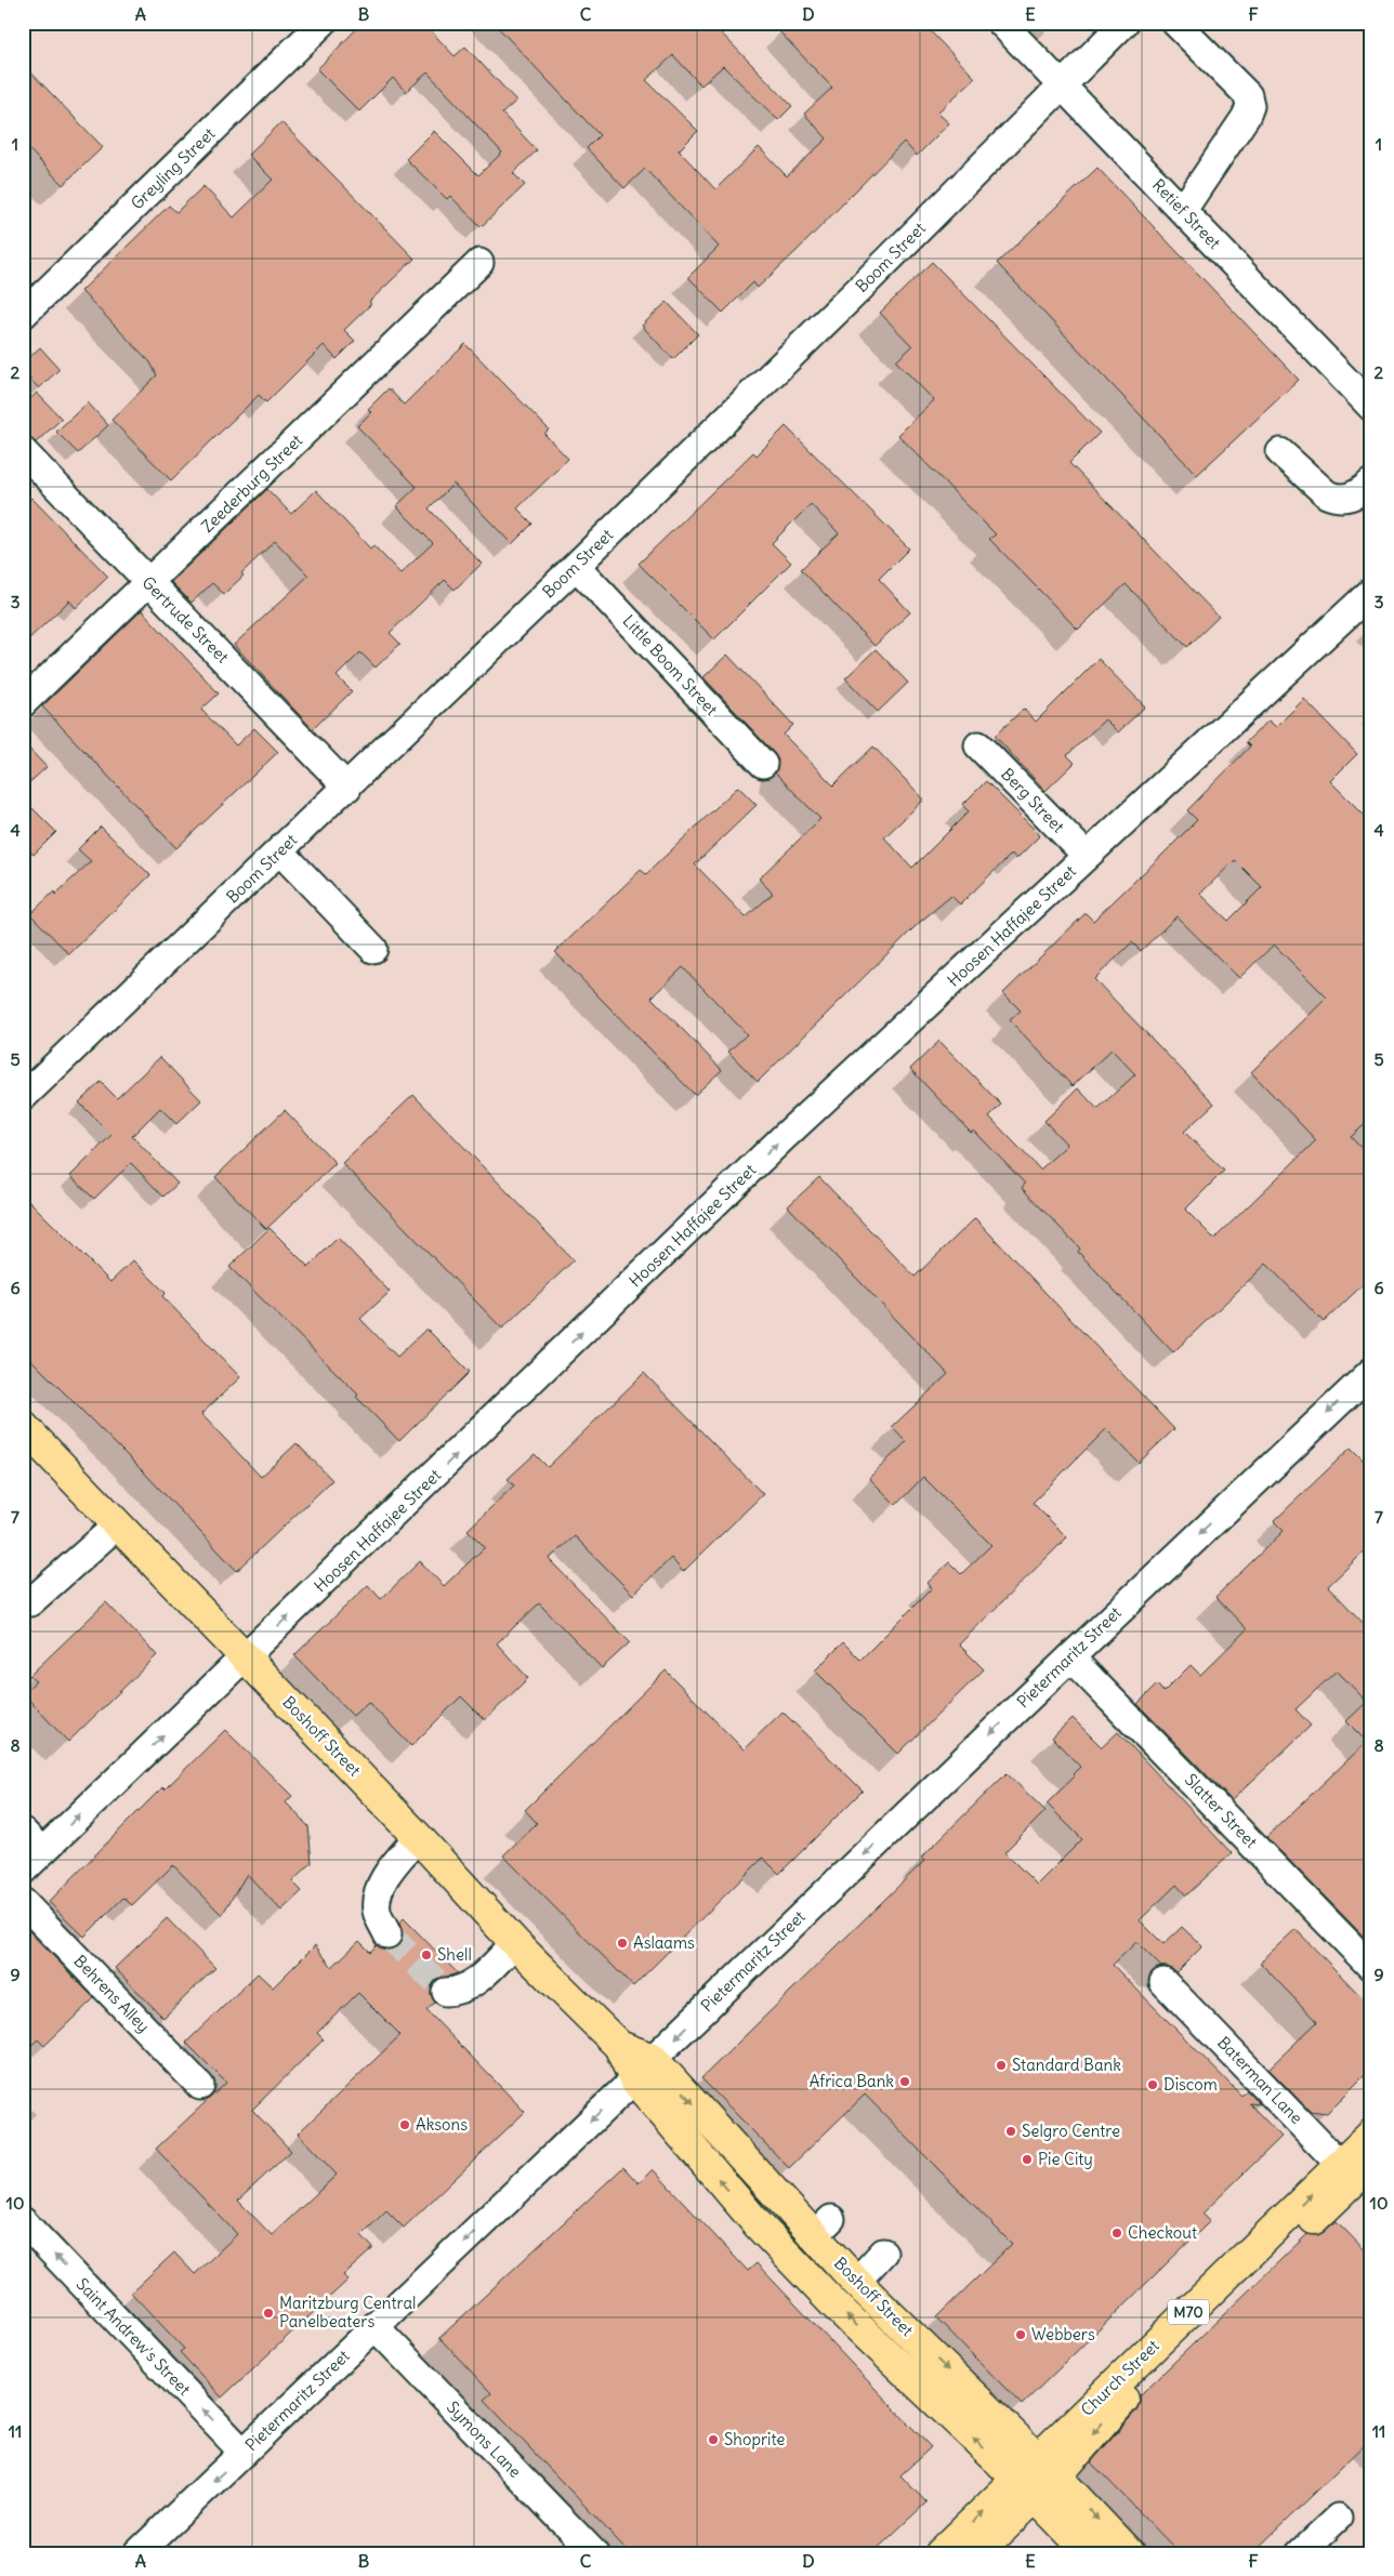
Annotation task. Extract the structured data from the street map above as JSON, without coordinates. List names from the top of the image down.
{
  "streets": {
    "main road": ["Boshoff Street", "M70", "Church Street"],
    "street": [
      "Greyling Street",
      "Retief Street",
      "Boom Street",
      "Zeederburg Street",
      "Gertrude Street",
      "Little Boom Street",
      "Berg Street",
      "Hoosen Haffajee Street",
      "Pietermaritz Street",
      "Slatter Street",
      "Behrens Alley",
      "Baterman Lane",
      "Saint Andrew's Street",
      "Symons Lane"
    ]
  },
  "crossings": [
    ["Retief Street", "Boom Street"],
    ["Boom Street", "Gertrude Street"],
    ["Boom Street", "Little Boom Street"],
    ["Zeederburg Street", "Gertrude Street"],
    ["Berg Street", "Hoosen Haffajee Street"],
    ["Hoosen Haffajee Street", "Boshoff Street"],
    ["Pietermaritz Street", "Boshoff Street"],
    ["Pietermaritz Street", "Slatter Street"],
    ["Pietermaritz Street", "Saint Andrew's Street"],
    ["Pietermaritz Street", "Symons Lane"],
    ["Boshoff Street", "Church Street"],
    ["Baterman Lane", "Church Street"]
  ],
  "one_way": ["Hoosen Haffajee Street", "Pietermaritz Street", "Saint Andrew's Street"],
  "places": [
    "Aslaams",
    "Shell",
    "Standard Bank",
    "Africa Bank",
    "Discom",
    "Aksons",
    "Selgro Centre",
    "Pie City",
    "Checkout",
    "Maritzburg Central Panelbeaters",
    "Webbers",
    "Shoprite"
  ],
  "grid": {
    "columns": [
      "A",
      "B",
      "C",
      "D",
      "E",
      "F"
    ],
    "rows": [
      "1",
      "2",
      "3",
      "4",
      "5",
      "6",
      "7",
      "8",
      "9",
      "10",
      "11"
    ]
  }
}
